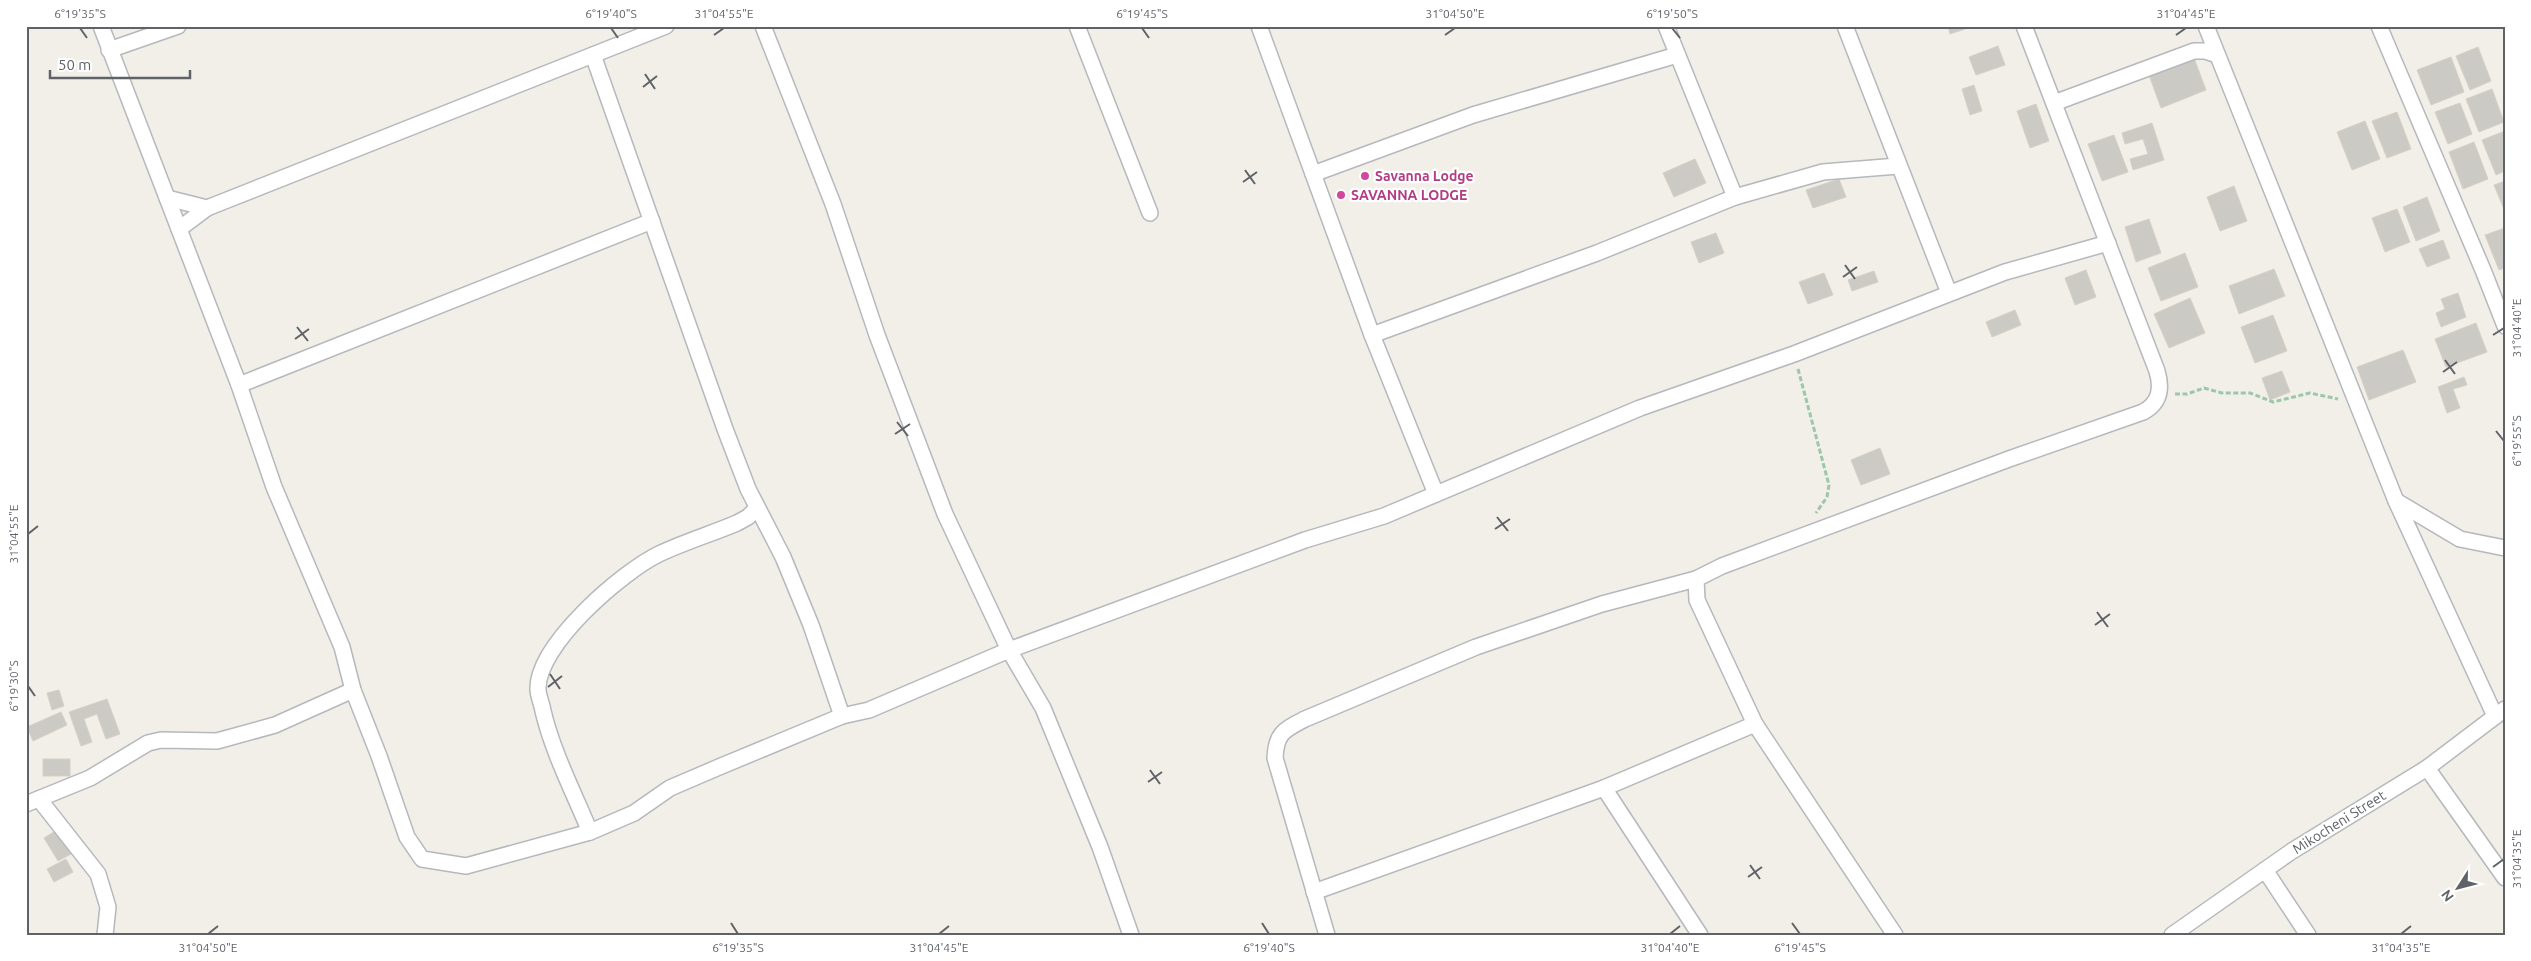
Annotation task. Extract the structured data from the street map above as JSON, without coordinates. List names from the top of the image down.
{
  "streets": {
    "street": ["Mikocheni Street"]
  },
  "places": ["Savanna Lodge", "SAVANNA LODGE"],
  "scale_bar": "50 m",
  "north": "bottom left",
  "coordinates": [
    "6°19'35\"S",
    "6°19'40\"S",
    "31°04'55\"E",
    "6°19'45\"S",
    "31°04'50\"E",
    "6°19'50\"S",
    "31°04'45\"E",
    "31°04'40\"E",
    "6°19'55\"S",
    "6°19'30\"S",
    "31°04'35\"E"
  ]
}
